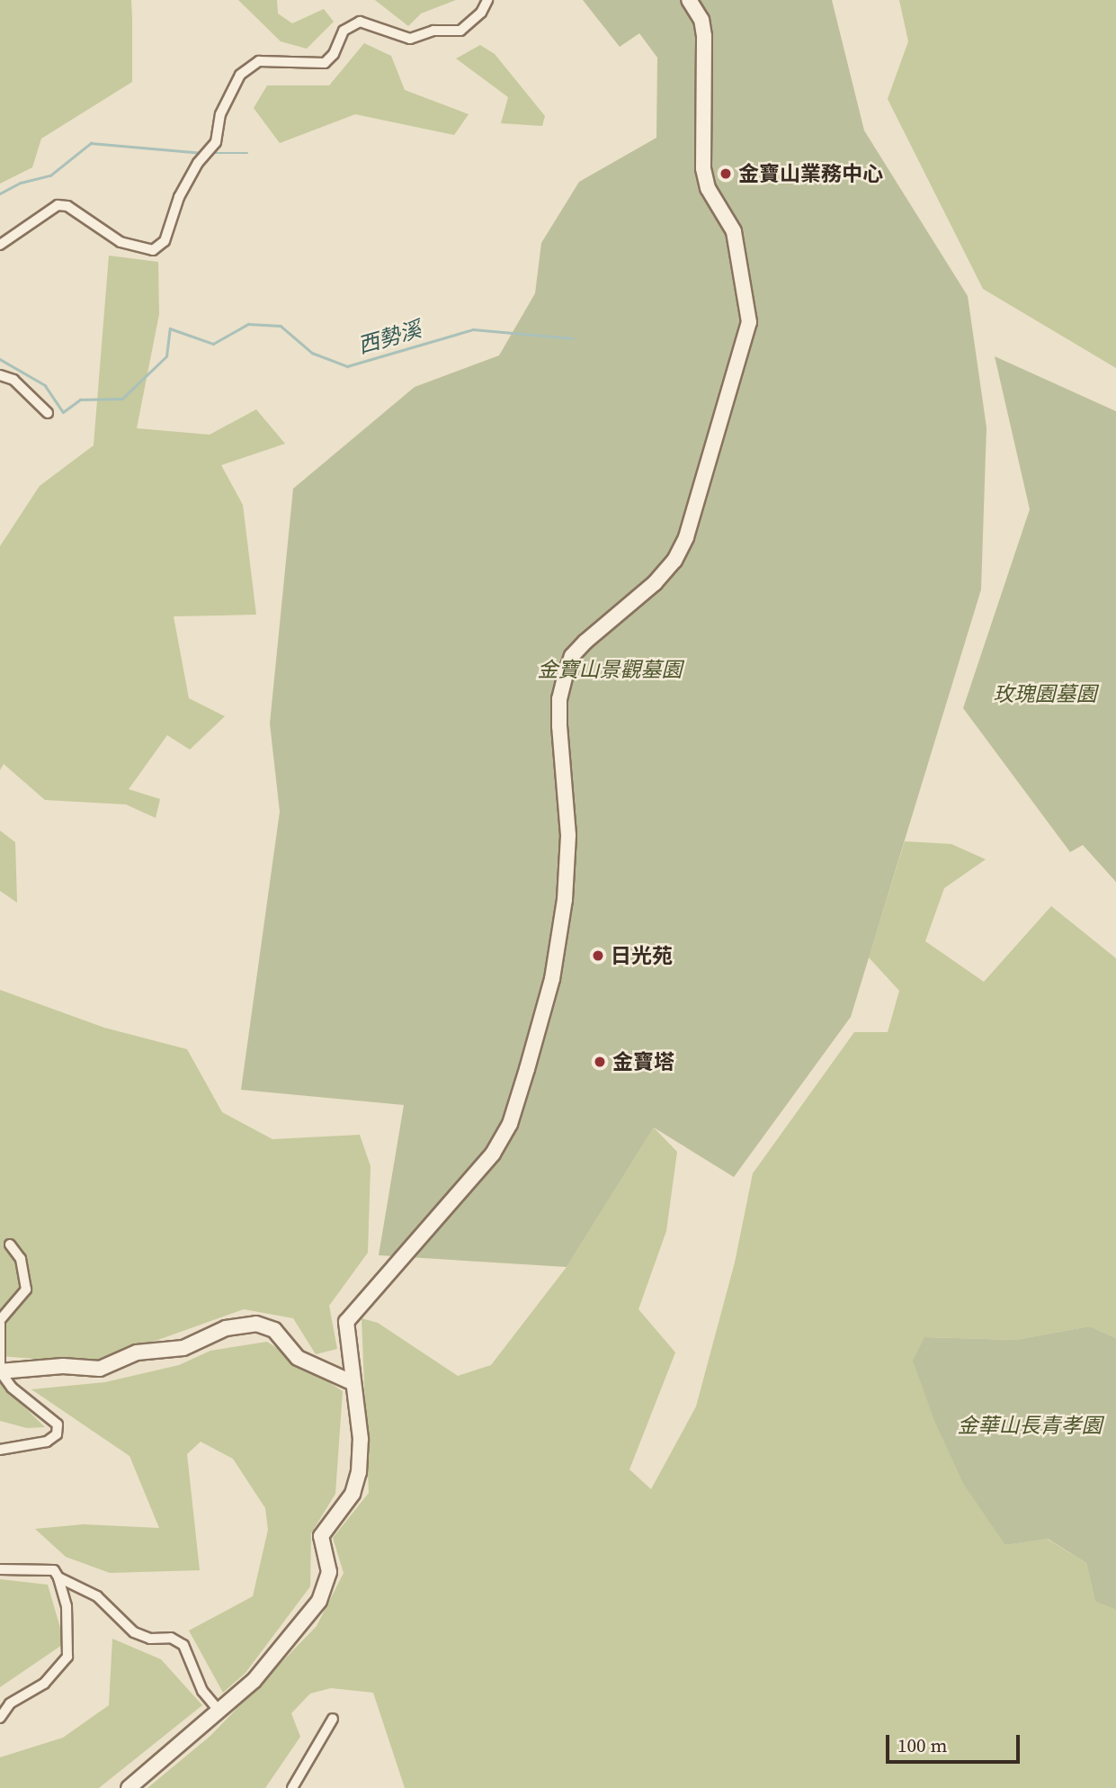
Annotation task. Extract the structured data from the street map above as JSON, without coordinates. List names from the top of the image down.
{
  "water": ["西勢溪"],
  "parks": ["金寶山景觀墓園", "玫瑰園墓園", "金華山長青孝園"],
  "places": ["金寶山業務中心", "日光苑", "金寶塔"],
  "scale_bar": "100 m"
}
